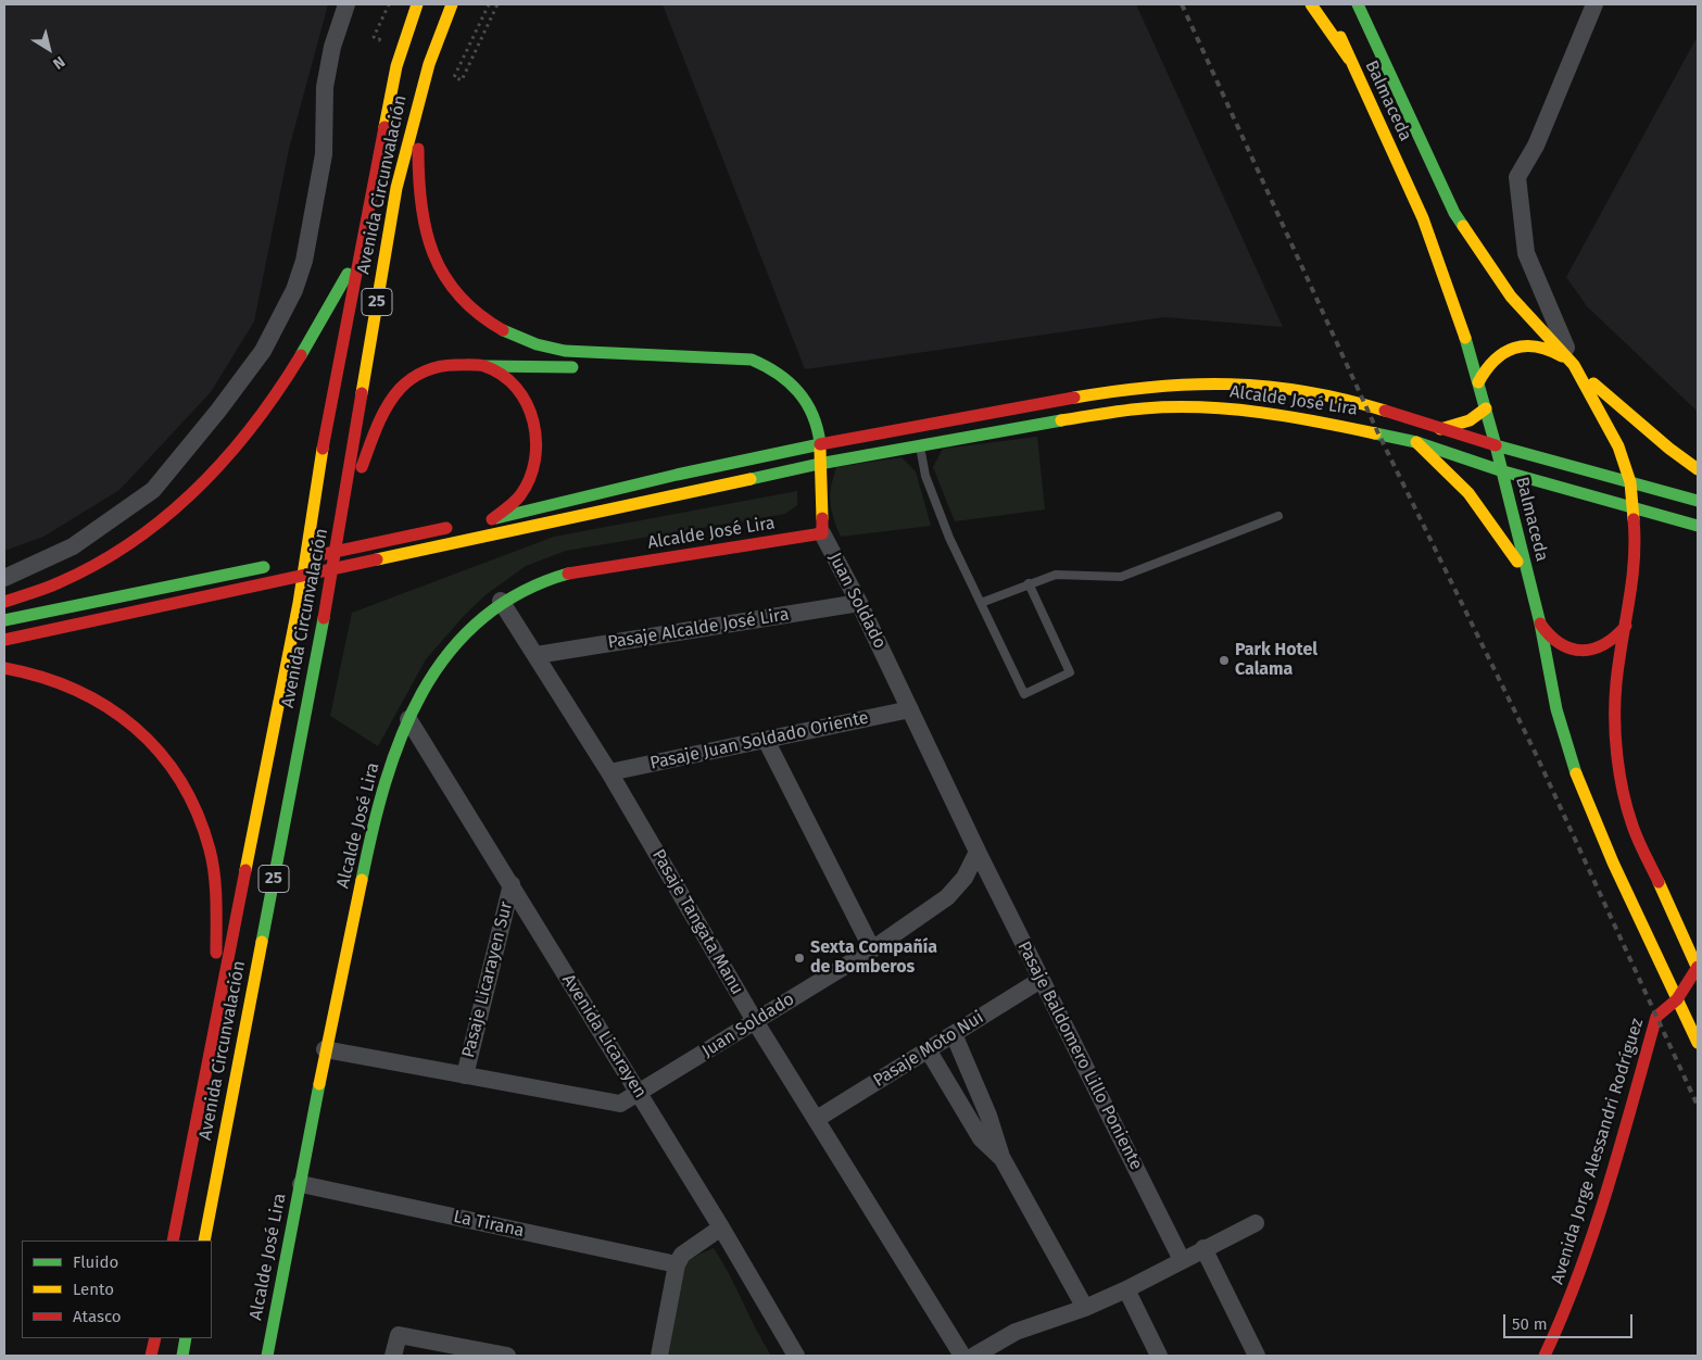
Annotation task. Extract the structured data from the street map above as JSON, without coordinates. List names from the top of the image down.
{
  "streets": {
    "main road": [
      "Balmaceda",
      "Avenida Circunvalación",
      "25",
      "Alcalde José Lira",
      "Avenida Jorge Alessandri Rodríguez"
    ],
    "street": [
      "Juan Soldado",
      "Pasaje Alcalde José Lira",
      "Pasaje Juan Soldado Oriente",
      "Pasaje Tangata Manu",
      "Pasaje Licarayen Sur",
      "Avenida Licarayen",
      "Pasaje Moto Nui",
      "Pasaje Baldomero Lillo Poniente",
      "La Tirana"
    ]
  },
  "crossings": [
    ["Balmaceda", "Alcalde José Lira"],
    ["Balmaceda", "Avenida Jorge Alessandri Rodríguez"],
    ["Alcalde José Lira", "Juan Soldado"],
    ["Alcalde José Lira", "Pasaje Tangata Manu"],
    ["Alcalde José Lira", "Avenida Licarayen"],
    ["Alcalde José Lira", "La Tirana"],
    ["Juan Soldado", "Pasaje Alcalde José Lira"],
    ["Juan Soldado", "Pasaje Juan Soldado Oriente"],
    ["Juan Soldado", "Pasaje Tangata Manu"],
    ["Juan Soldado", "Pasaje Licarayen Sur"],
    ["Juan Soldado", "Avenida Licarayen"],
    ["Juan Soldado", "Pasaje Baldomero Lillo Poniente"],
    ["Pasaje Alcalde José Lira", "Pasaje Tangata Manu"],
    ["Pasaje Juan Soldado Oriente", "Pasaje Tangata Manu"],
    ["Pasaje Tangata Manu", "Pasaje Moto Nui"],
    ["Pasaje Licarayen Sur", "Avenida Licarayen"],
    ["Pasaje Moto Nui", "Pasaje Baldomero Lillo Poniente"]
  ],
  "places": ["Park Hotel Calama", "Sexta Compañía de Bomberos"],
  "legend": ["Fluido", "Lento", "Atasco"],
  "scale_bar": "50 m",
  "north": "bottom right"
}
